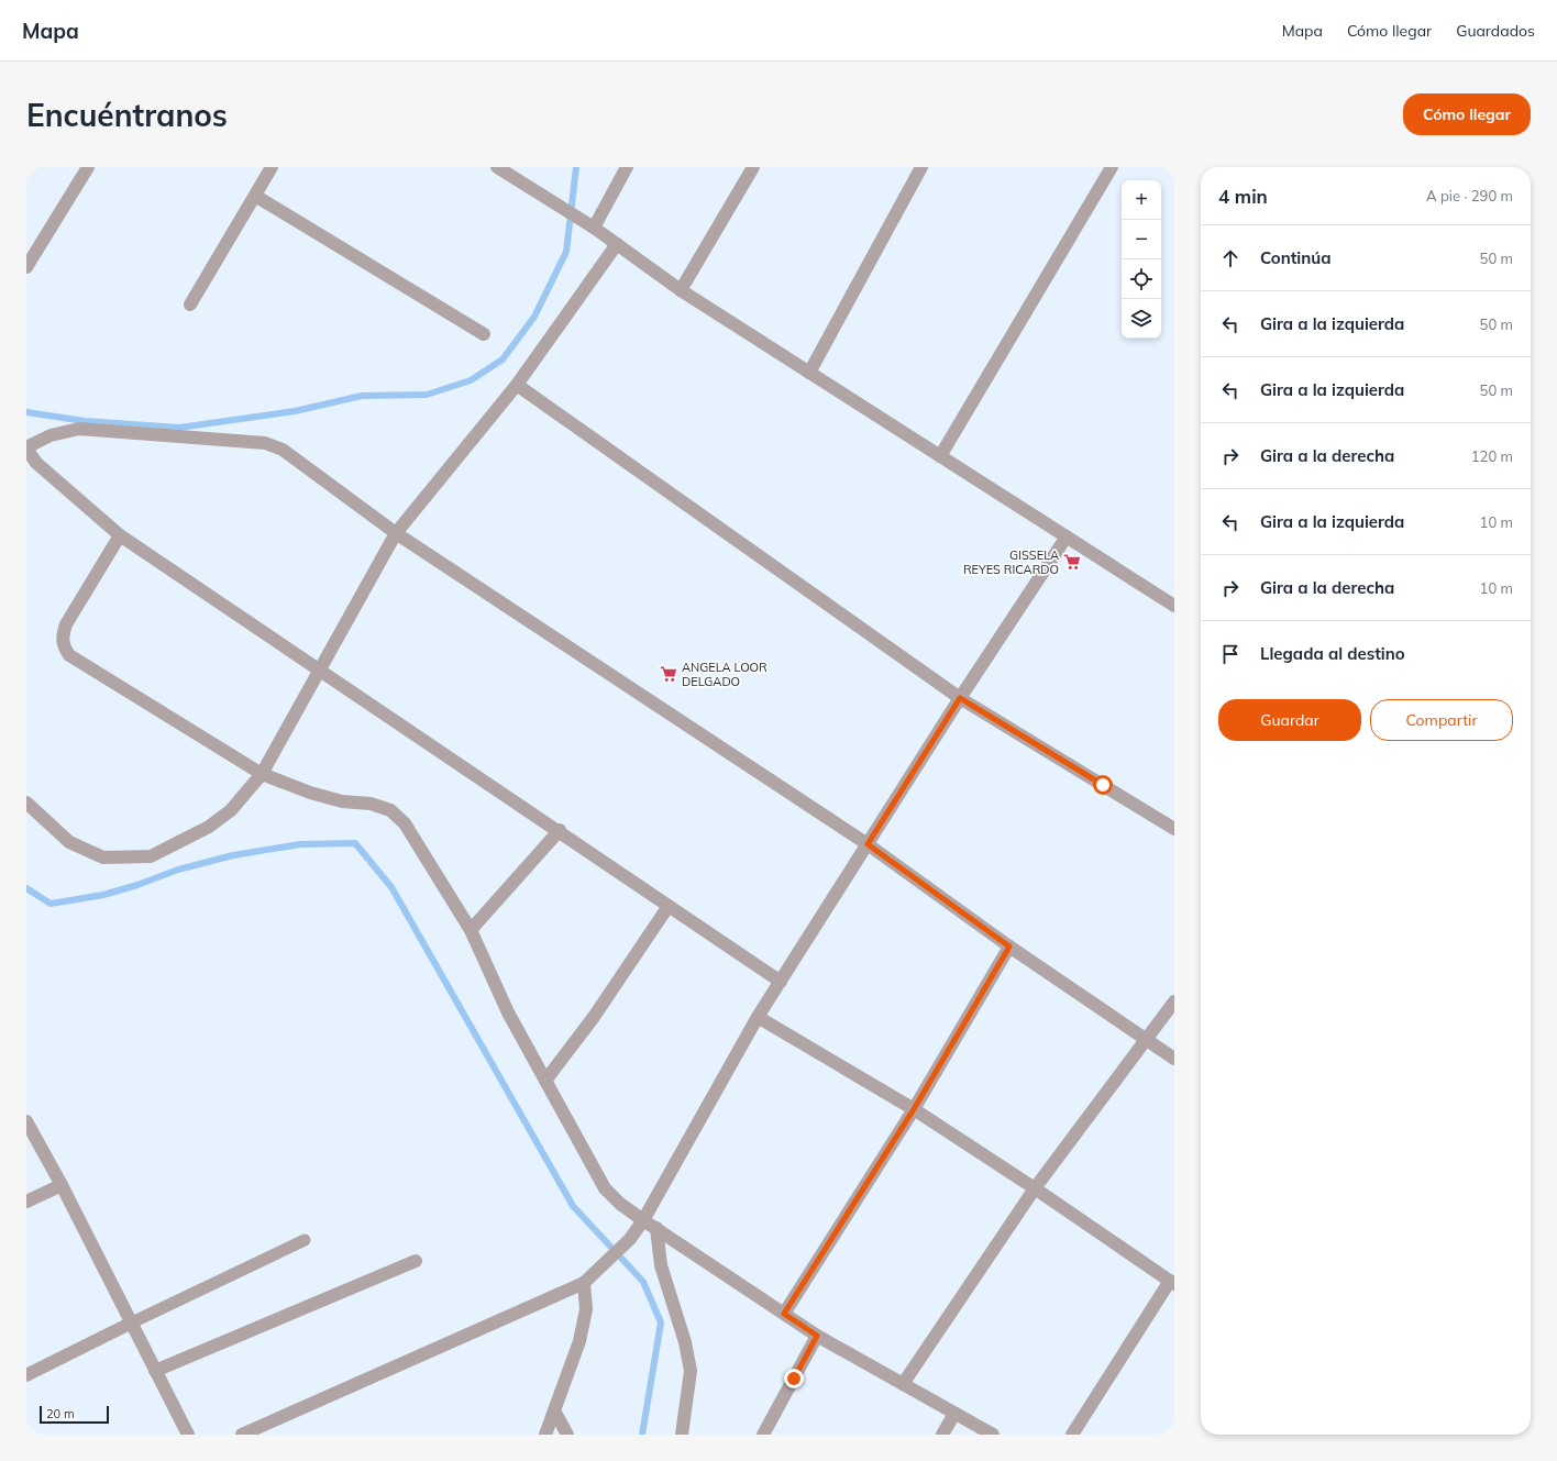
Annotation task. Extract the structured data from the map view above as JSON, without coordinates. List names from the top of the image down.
{
  "places": {
    "supermarket": ["GISSELA REYES RICARDO", "ANGELA LOOR DELGADO"]
  },
  "scale_bar": "20 m",
  "page": {
    "header": "Mapa",
    "nav": ["Mapa", "Cómo llegar", "Guardados"],
    "buttons": [
      "Cómo llegar",
      ["Guardar", "Compartir"]
    ],
    "title": "Encuéntranos",
    "heading": ["4 min", "A pie · 290 m"],
    "map_buttons": ["+", "−"],
    "list": [
      ["Continúa", "50 m"],
      ["Gira a la izquierda", "50 m"],
      ["Gira a la izquierda", "50 m"],
      ["Gira a la derecha", "120 m"],
      ["Gira a la izquierda", "10 m"],
      ["Gira a la derecha", "10 m"],
      "Llegada al destino"
    ],
    "scale": "20 m"
  }
}
